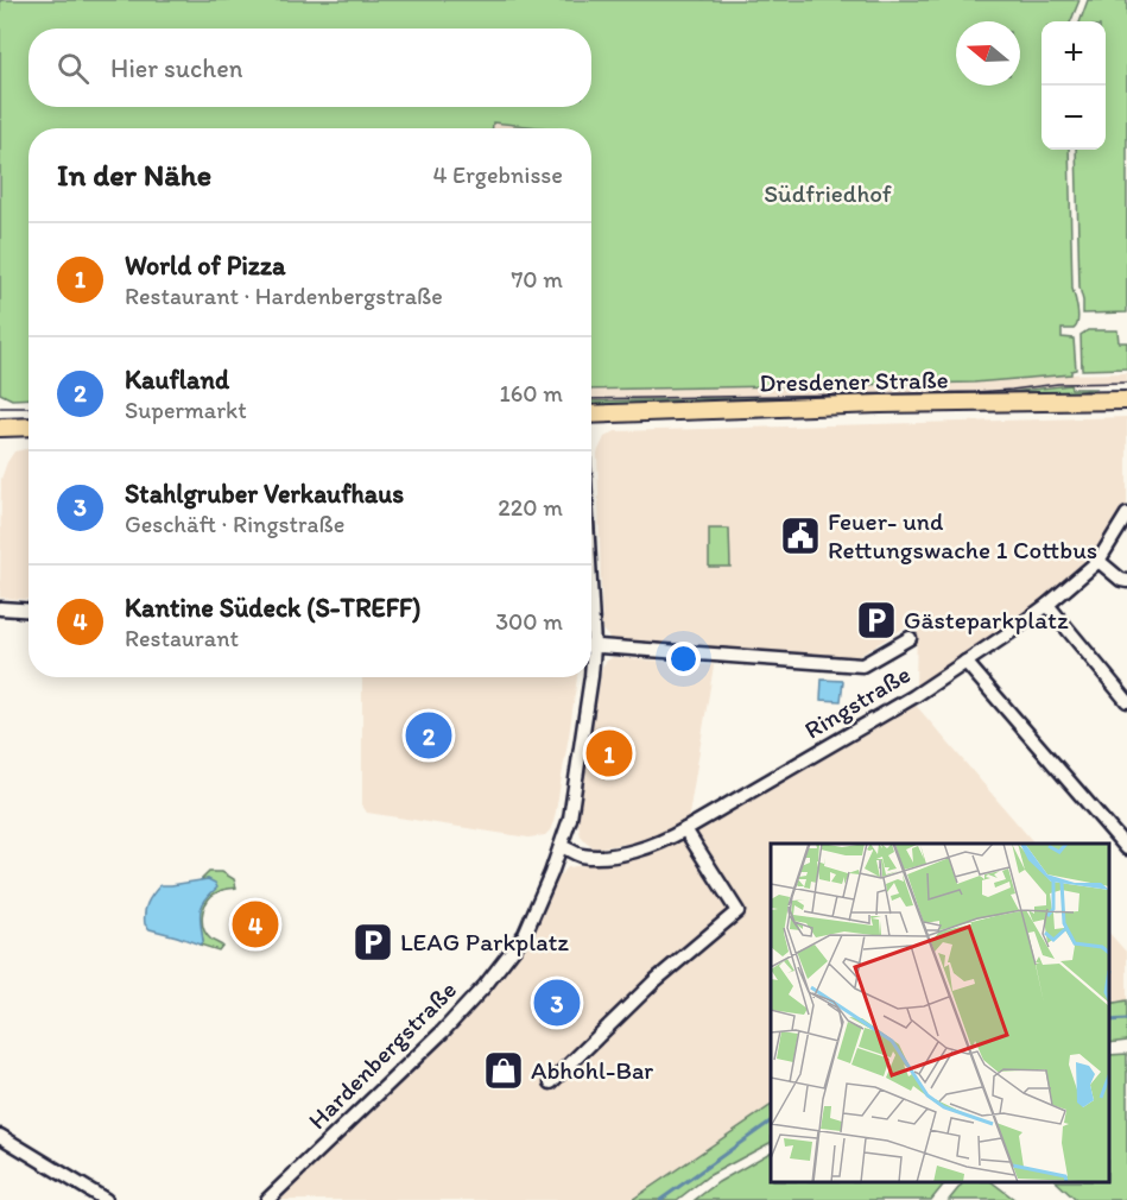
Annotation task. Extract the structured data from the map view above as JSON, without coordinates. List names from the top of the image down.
{
  "streets": {
    "main road": ["Dresdener Straße"],
    "street": ["Ringstraße", "Hardenbergstraße"]
  },
  "crossings": [
    ["Ringstraße", "Hardenbergstraße"]
  ],
  "parks": ["Südfriedhof"],
  "places": {
    "public building": ["Feuer- und Rettungswache 1 Cottbus"],
    "parking": ["Gästeparkplatz", "LEAG Parkplatz"],
    "shop": ["Abhohl-Bar"]
  },
  "north": "left",
  "page": {
    "map_buttons": ["+", "−"],
    "search": "Hier suchen",
    "heading": ["In der Nähe", "4 Ergebnisse"],
    "list": [
      {
        "mark": "1",
        "name": "World of Pizza",
        "note": "Restaurant · Hardenbergstraße",
        "value": "70 m"
      },
      {
        "mark": "2",
        "name": "Kaufland",
        "note": "Supermarkt",
        "value": "160 m"
      },
      {
        "mark": "3",
        "name": "Stahlgruber Verkaufhaus",
        "note": "Geschäft · Ringstraße",
        "value": "220 m"
      },
      {
        "mark": "4",
        "name": "Kantine Südeck (S-TREFF)",
        "note": "Restaurant",
        "value": "300 m"
      }
    ],
    "pins": [
      "2",
      "1",
      "4",
      "3"
    ]
  }
}
